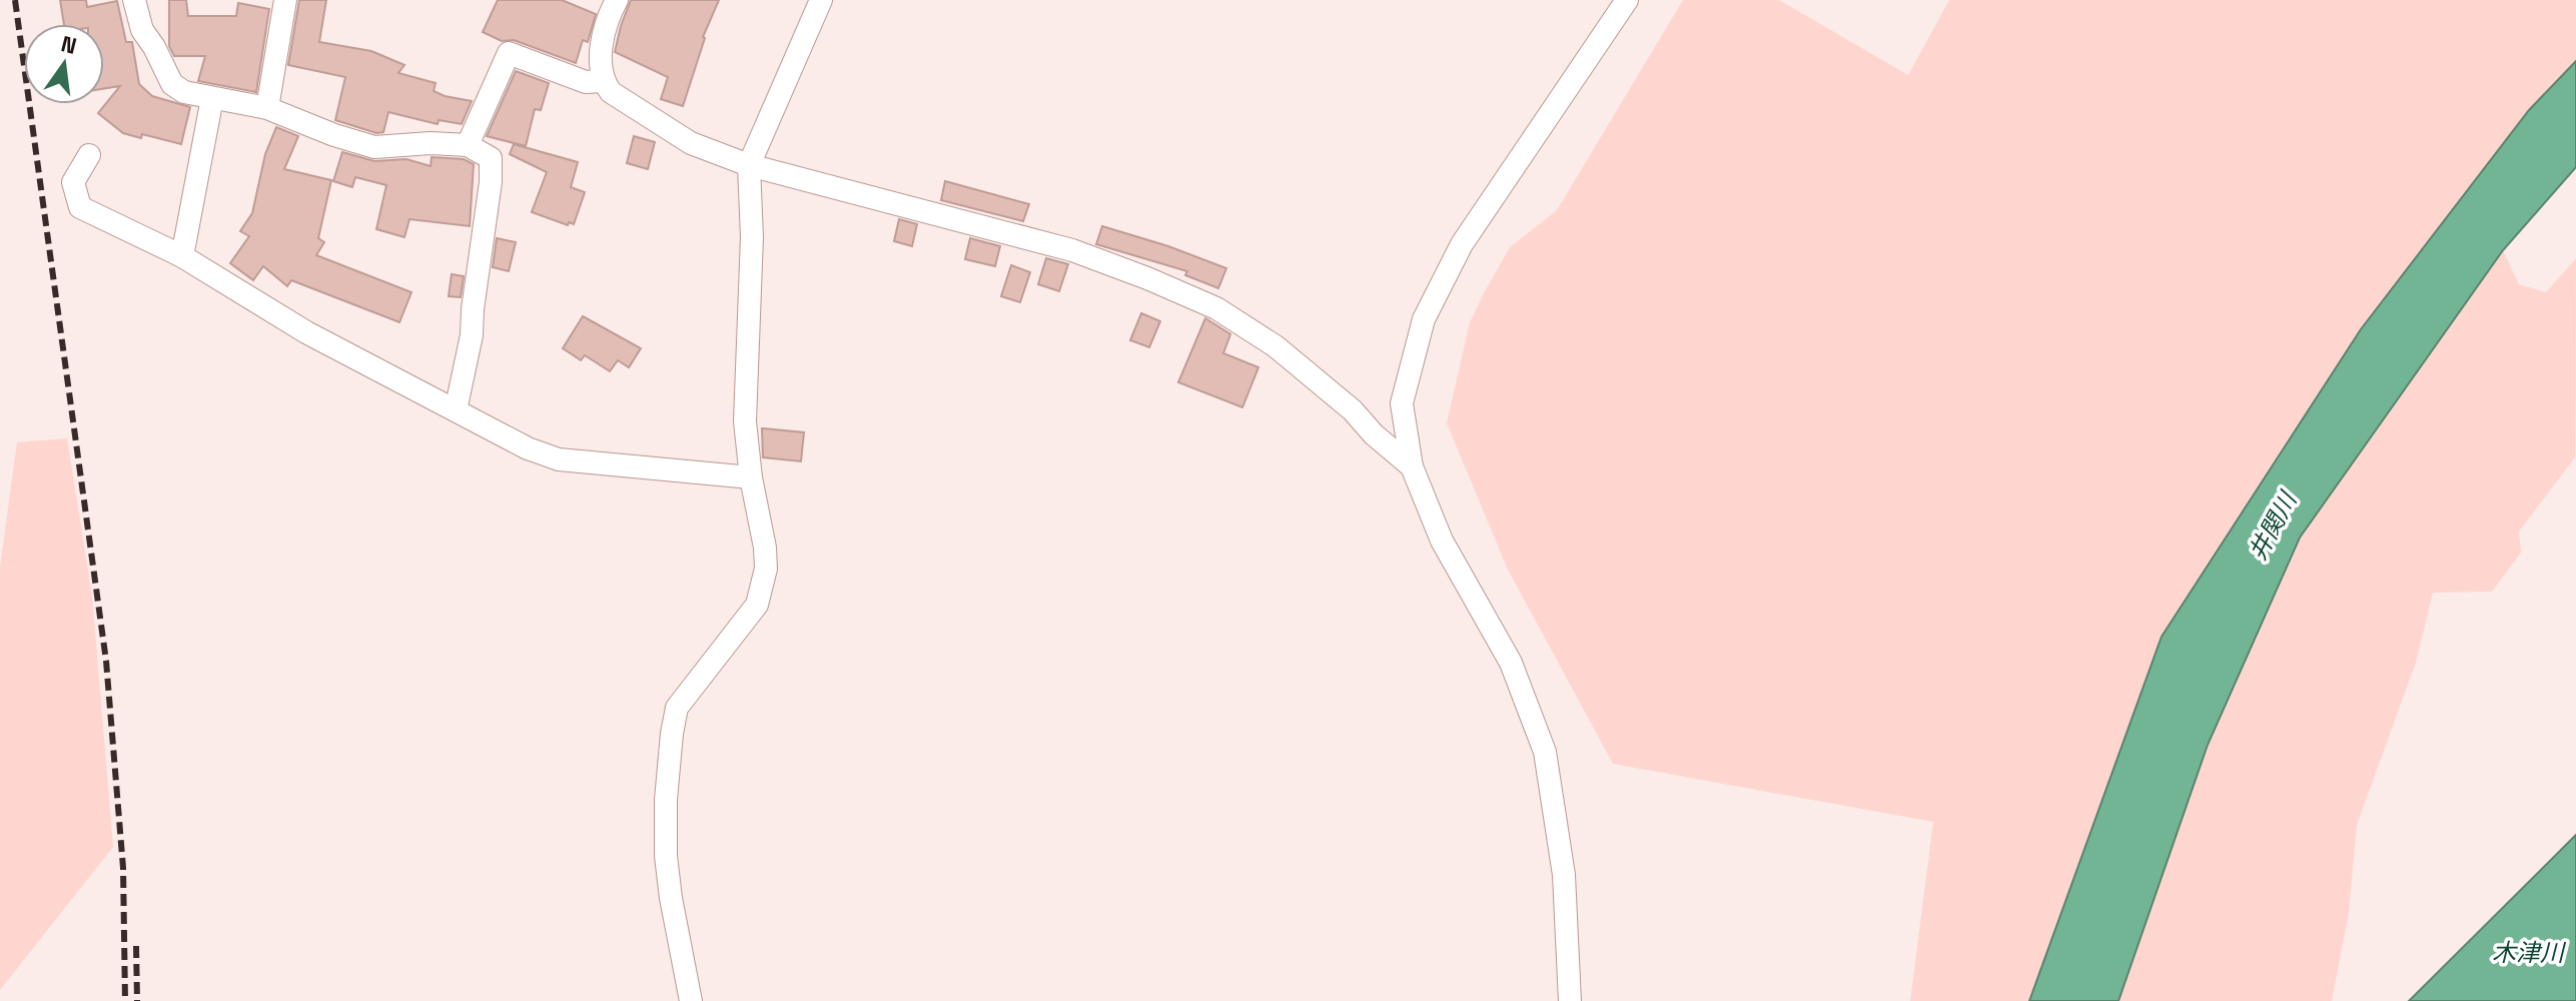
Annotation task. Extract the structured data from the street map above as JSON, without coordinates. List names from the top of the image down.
{
  "water": ["井関川", "木津川"],
  "north": "top"
}
